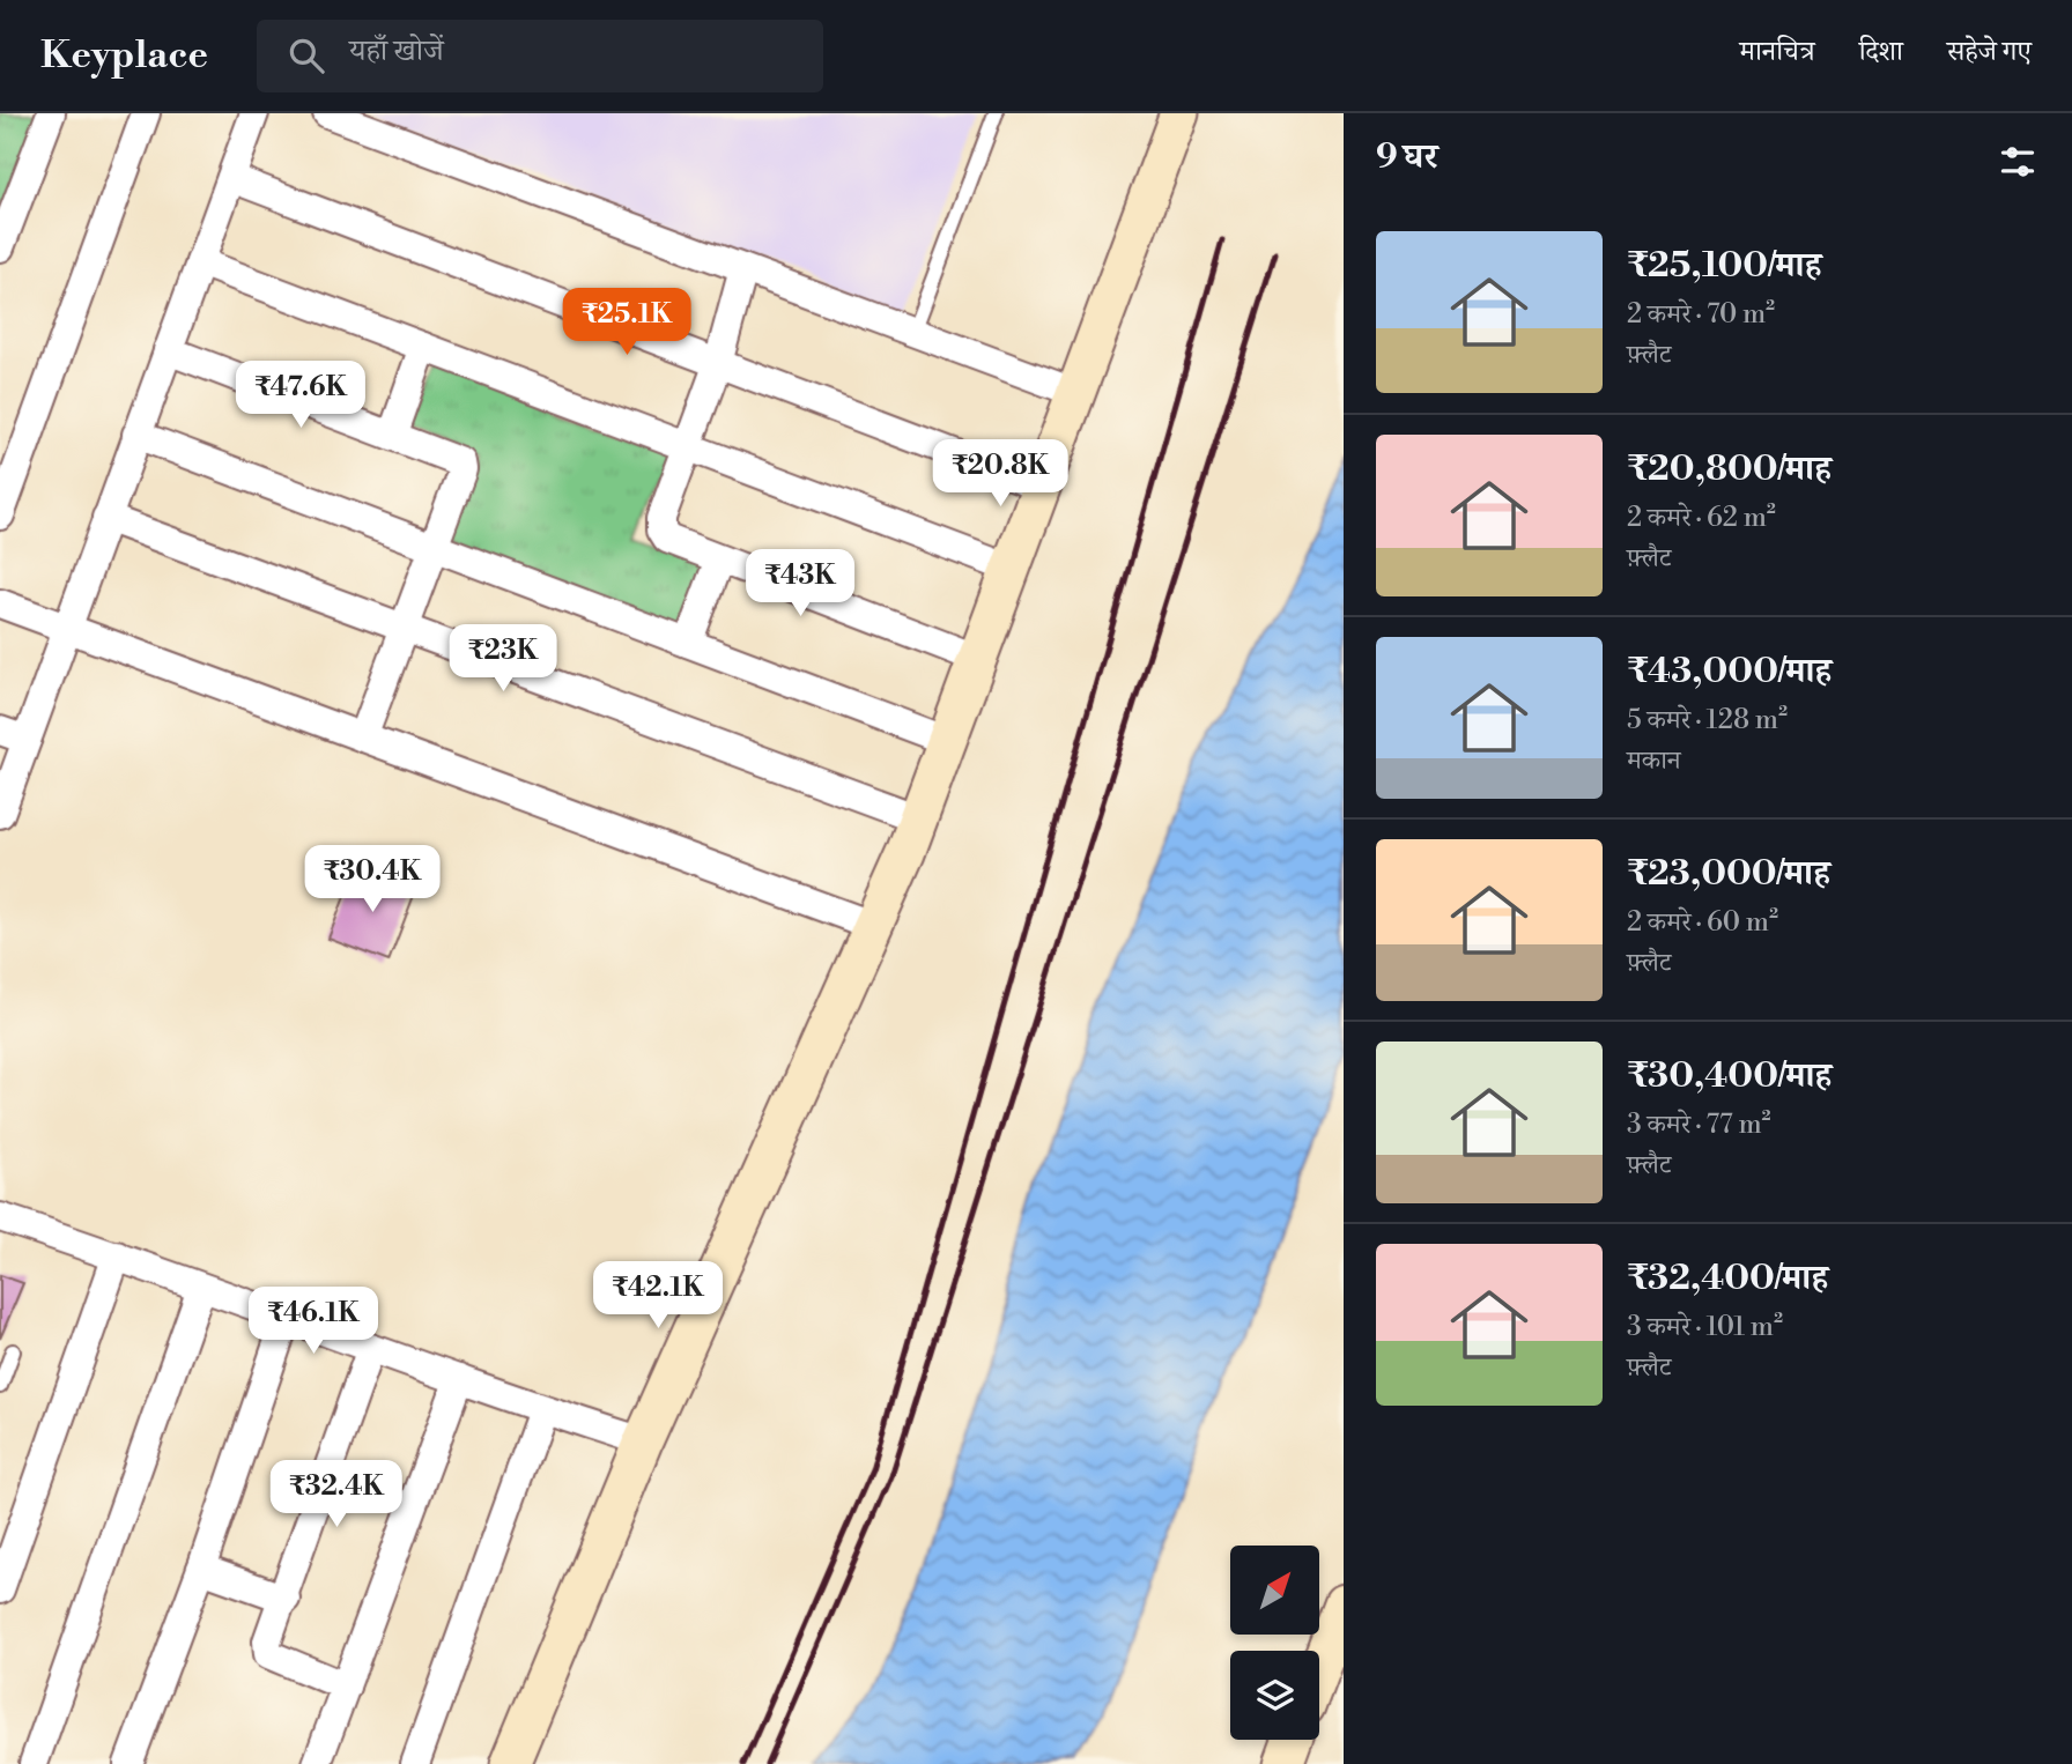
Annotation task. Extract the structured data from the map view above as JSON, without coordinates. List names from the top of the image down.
{
  "north": "top right",
  "page": {
    "header": "Keyplace",
    "search": "यहाँ खोजें",
    "nav": ["मानचित्र", "दिशा", "सहेजे गए"],
    "heading": "9 घर",
    "list": [
      {
        "name": "₹25,100/माह",
        "note": "2 कमरे · 70 m² · फ़्लैट"
      },
      {
        "name": "₹20,800/माह",
        "note": "2 कमरे · 62 m² · फ़्लैट"
      },
      {
        "name": "₹43,000/माह",
        "note": "5 कमरे · 128 m² · मकान"
      },
      {
        "name": "₹23,000/माह",
        "note": "2 कमरे · 60 m² · फ़्लैट"
      },
      {
        "name": "₹30,400/माह",
        "note": "3 कमरे · 77 m² · फ़्लैट"
      },
      {
        "name": "₹32,400/माह",
        "note": "3 कमरे · 101 m² · फ़्लैट"
      }
    ],
    "price": [
      "₹25.1K",
      "₹47.6K",
      "₹20.8K",
      "₹43K",
      "₹23K",
      "₹30.4K",
      "₹42.1K",
      "₹46.1K",
      "₹32.4K"
    ]
  }
}
